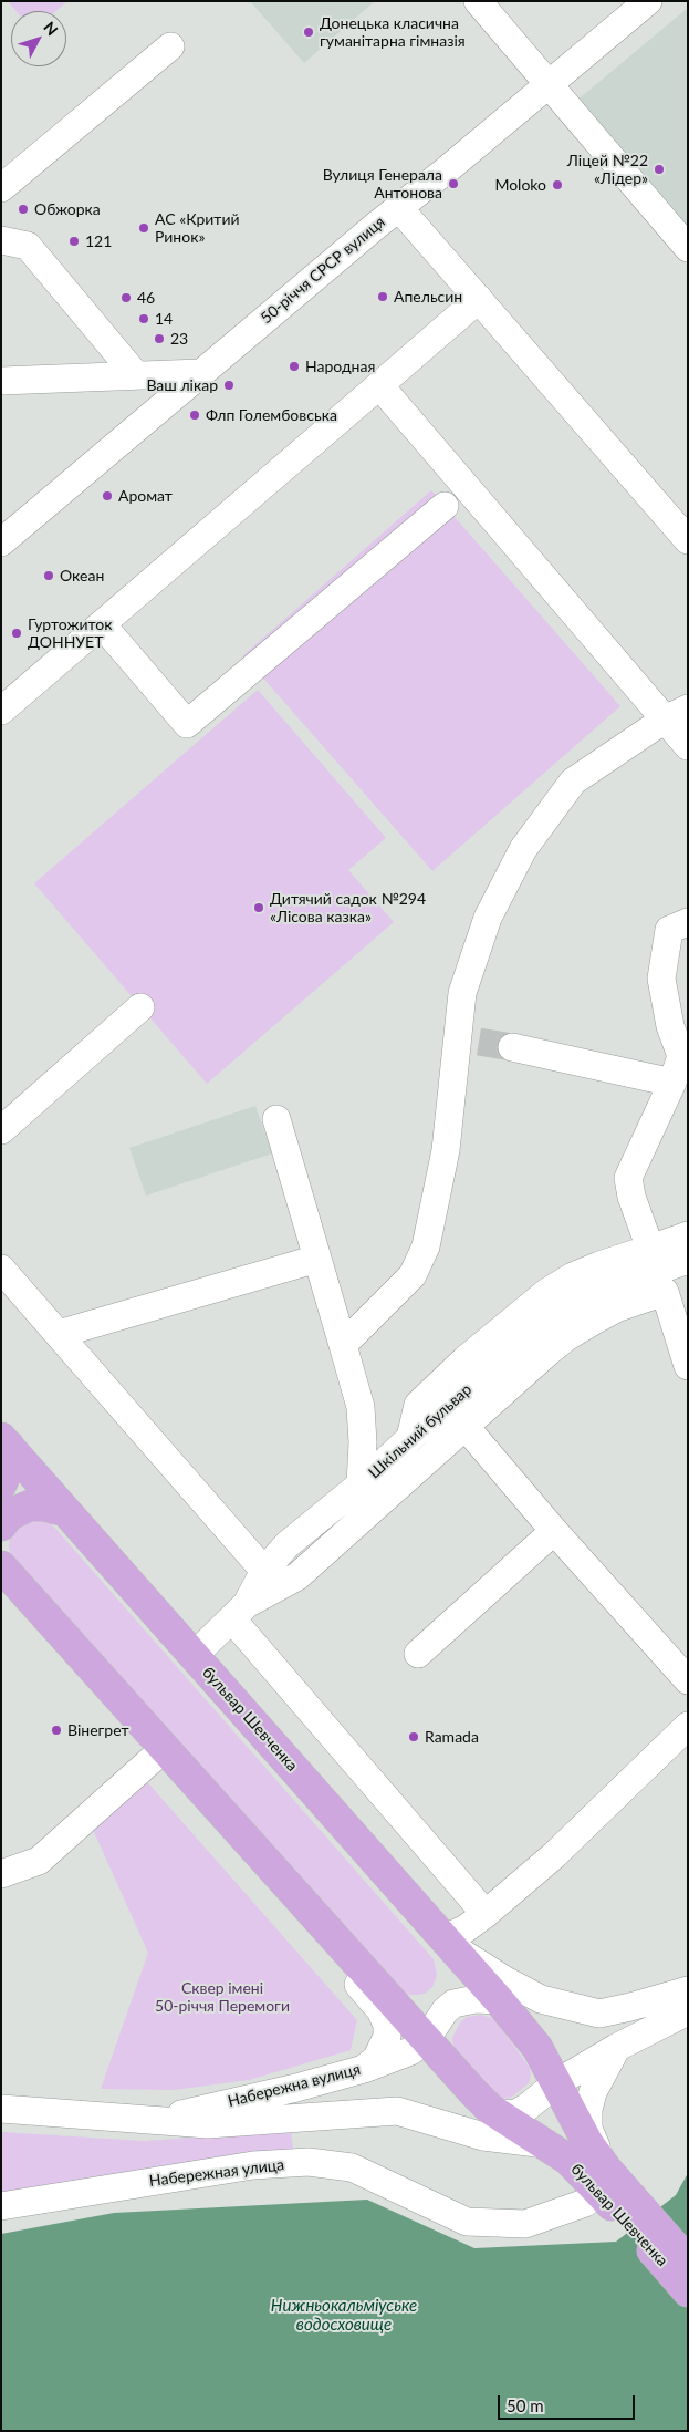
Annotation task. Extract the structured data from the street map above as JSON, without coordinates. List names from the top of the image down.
{
  "streets": {
    "main road": ["бульвар Шевченка"],
    "street": [
      "50-річчя СРСР вулиця",
      "Шкільний бульвар",
      "Набережна вулиця",
      "Набережная улица"
    ]
  },
  "crossings": [
    ["Шкільний бульвар", "бульвар Шевченка"],
    ["бульвар Шевченка", "Набережна вулиця"],
    ["бульвар Шевченка", "Набережная улица"]
  ],
  "water": ["Нижньокальміуське водосховище"],
  "parks": ["Сквер імені 50-річчя Перемоги"],
  "places": [
    "Донецька класична гуманітарна гімназія",
    "Ліцей №22 «Лідер»",
    "Вулиця Генерала Антонова",
    "Moloko",
    "Обжорка",
    "АС «Критий Ринок»",
    "121",
    "Апельсин",
    "46",
    "14",
    "23",
    "Народная",
    "Ваш лікар",
    "Флп Голембовська",
    "Аромат",
    "Океан",
    "Гуртожиток ДОННУЕТ",
    "Дитячий садок №294 «Лісова казка»",
    "Вінегрет",
    "Ramada"
  ],
  "scale_bar": "50 m",
  "north": "top right"
}
